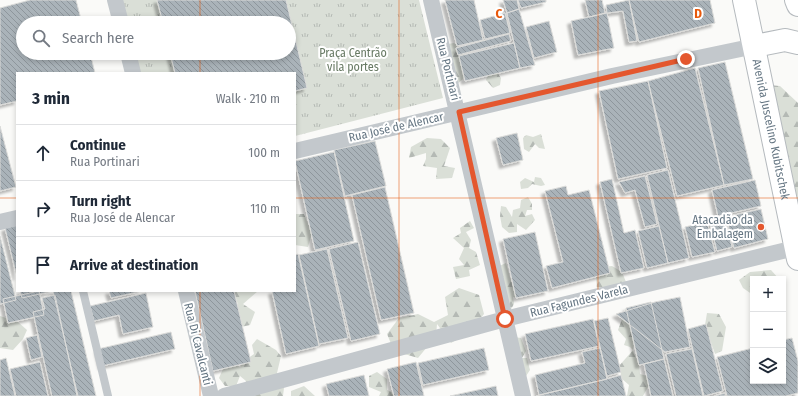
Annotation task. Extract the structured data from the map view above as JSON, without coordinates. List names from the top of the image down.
{
  "streets": {
    "main road": ["Avenida Juscelino Kubitschek"],
    "street": [
      "Rua Portinari",
      "Rua José de Alencar",
      "Rua Fagundes Varela",
      "Rua Di Cavalcanti"
    ]
  },
  "crossings": [
    ["Rua Portinari", "Rua José de Alencar"],
    ["Rua Portinari", "Rua Fagundes Varela"],
    ["Rua José de Alencar", "Avenida Juscelino Kubitschek"],
    ["Avenida Juscelino Kubitschek", "Rua Fagundes Varela"]
  ],
  "parks": ["Praça Centrão vila portes"],
  "places": ["Atacadão da Embalagem"],
  "page": {
    "search": "Search here",
    "heading": ["3 min", "Walk · 210 m"],
    "list": [
      ["Continue", "Rua Portinari", "100 m"],
      ["Turn right", "Rua José de Alencar", "110 m"],
      "Arrive at destination"
    ],
    "map_buttons": ["+", "−"]
  },
  "grid": {
    "columns": ["C", "D"]
  }
}
